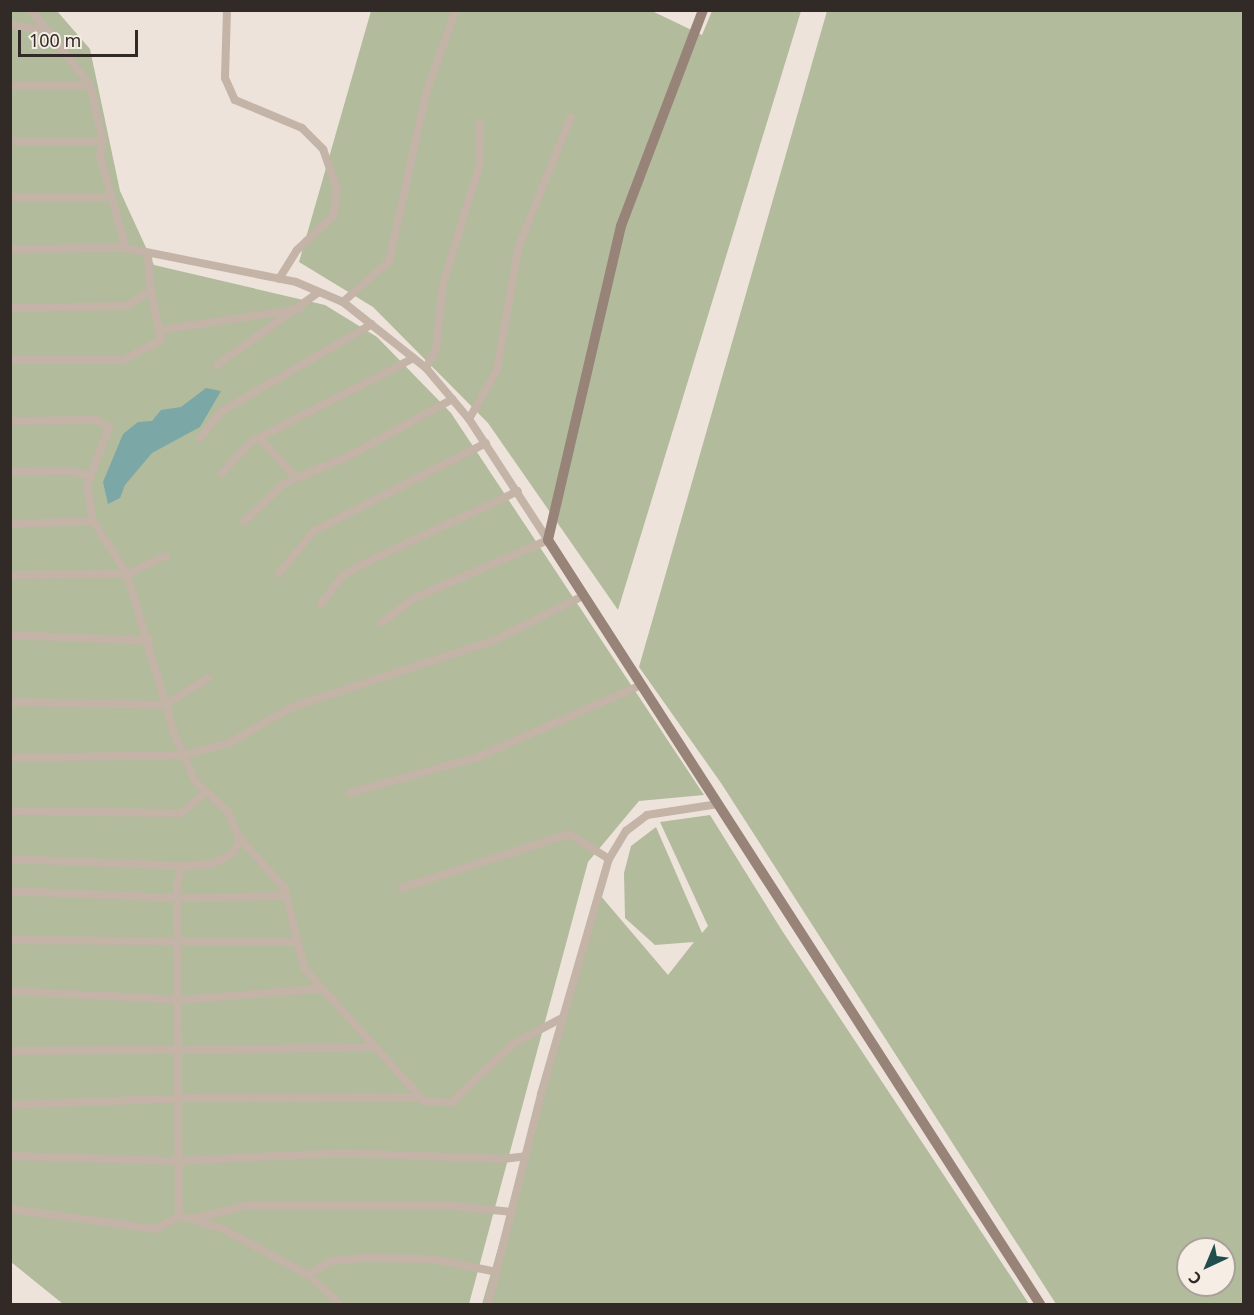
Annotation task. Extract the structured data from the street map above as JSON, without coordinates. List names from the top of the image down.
{
  "scale_bar": "100 m",
  "north": "bottom left"
}
